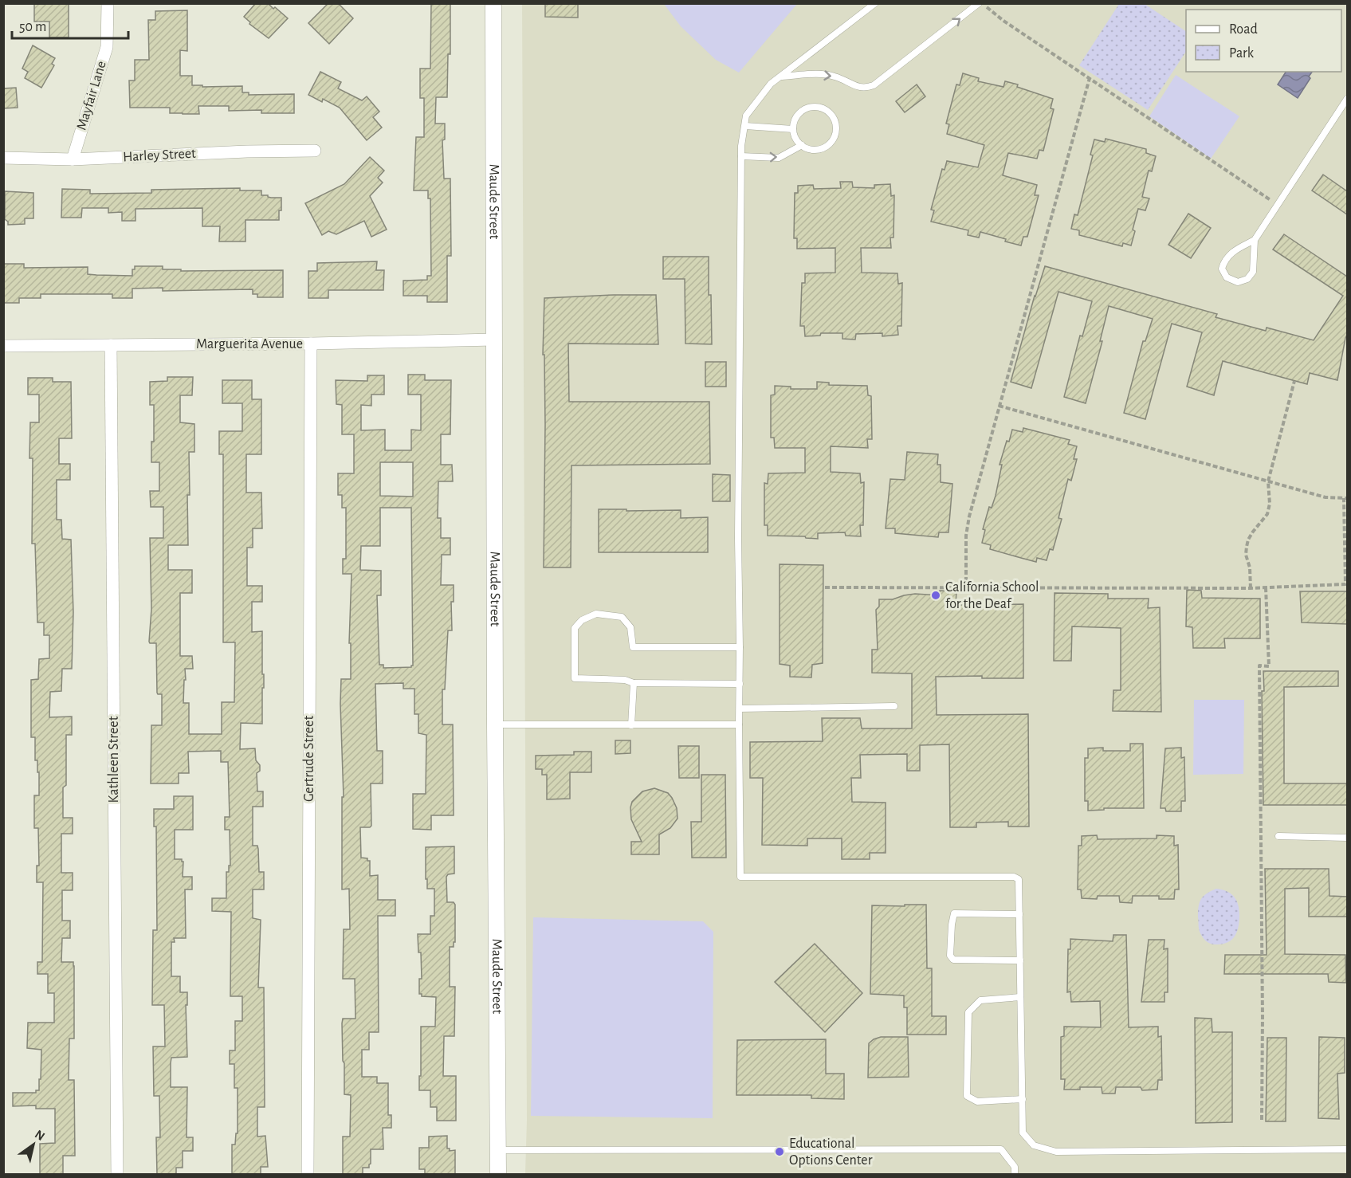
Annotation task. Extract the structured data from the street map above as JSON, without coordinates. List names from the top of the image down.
{
  "streets": {
    "street": [
      "Mayfair Lane",
      "Harley Street",
      "Maude Street",
      "Marguerita Avenue",
      "Gertrude Street",
      "Kathleen Street"
    ]
  },
  "crossings": [
    ["Mayfair Lane", "Harley Street"],
    ["Maude Street", "Marguerita Avenue"],
    ["Marguerita Avenue", "Gertrude Street"],
    ["Marguerita Avenue", "Kathleen Street"]
  ],
  "places": ["California School for the Deaf", "Educational Options Center"],
  "legend": ["Road", "Park"],
  "scale_bar": "50 m",
  "north": "top right"
}
